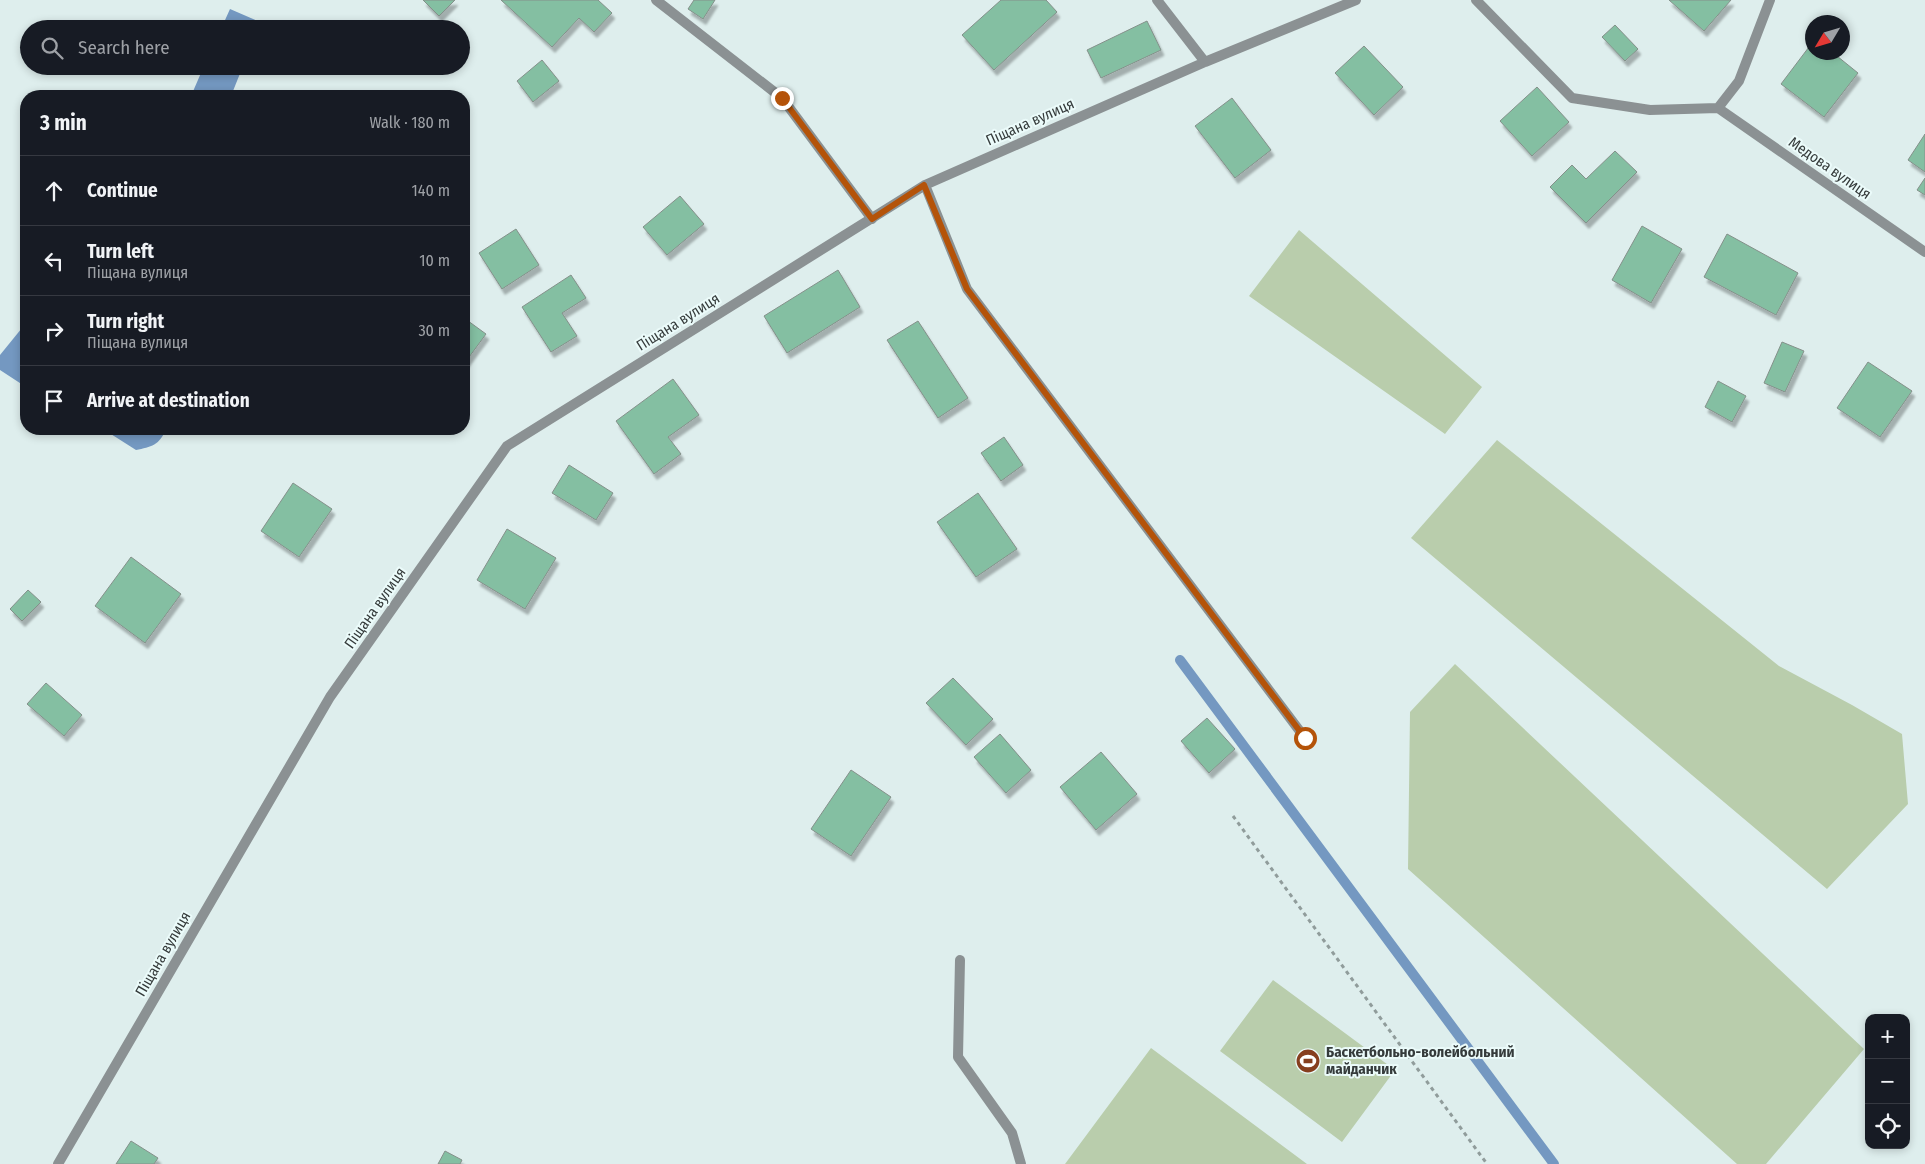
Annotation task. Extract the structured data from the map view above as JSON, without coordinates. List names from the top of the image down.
{
  "streets": {
    "street": ["Піщана вулиця", "Медова вулиця"]
  },
  "places": {
    "sports": ["Баскетбольно-волейбольний майданчик"]
  },
  "north": "bottom left",
  "page": {
    "search": "Search here",
    "heading": ["3 min", "Walk · 180 m"],
    "list": [
      ["Continue", "140 m"],
      ["Turn left", "Піщана вулиця", "10 m"],
      ["Turn right", "Піщана вулиця", "30 m"],
      "Arrive at destination"
    ],
    "map_buttons": ["+", "−"]
  }
}
